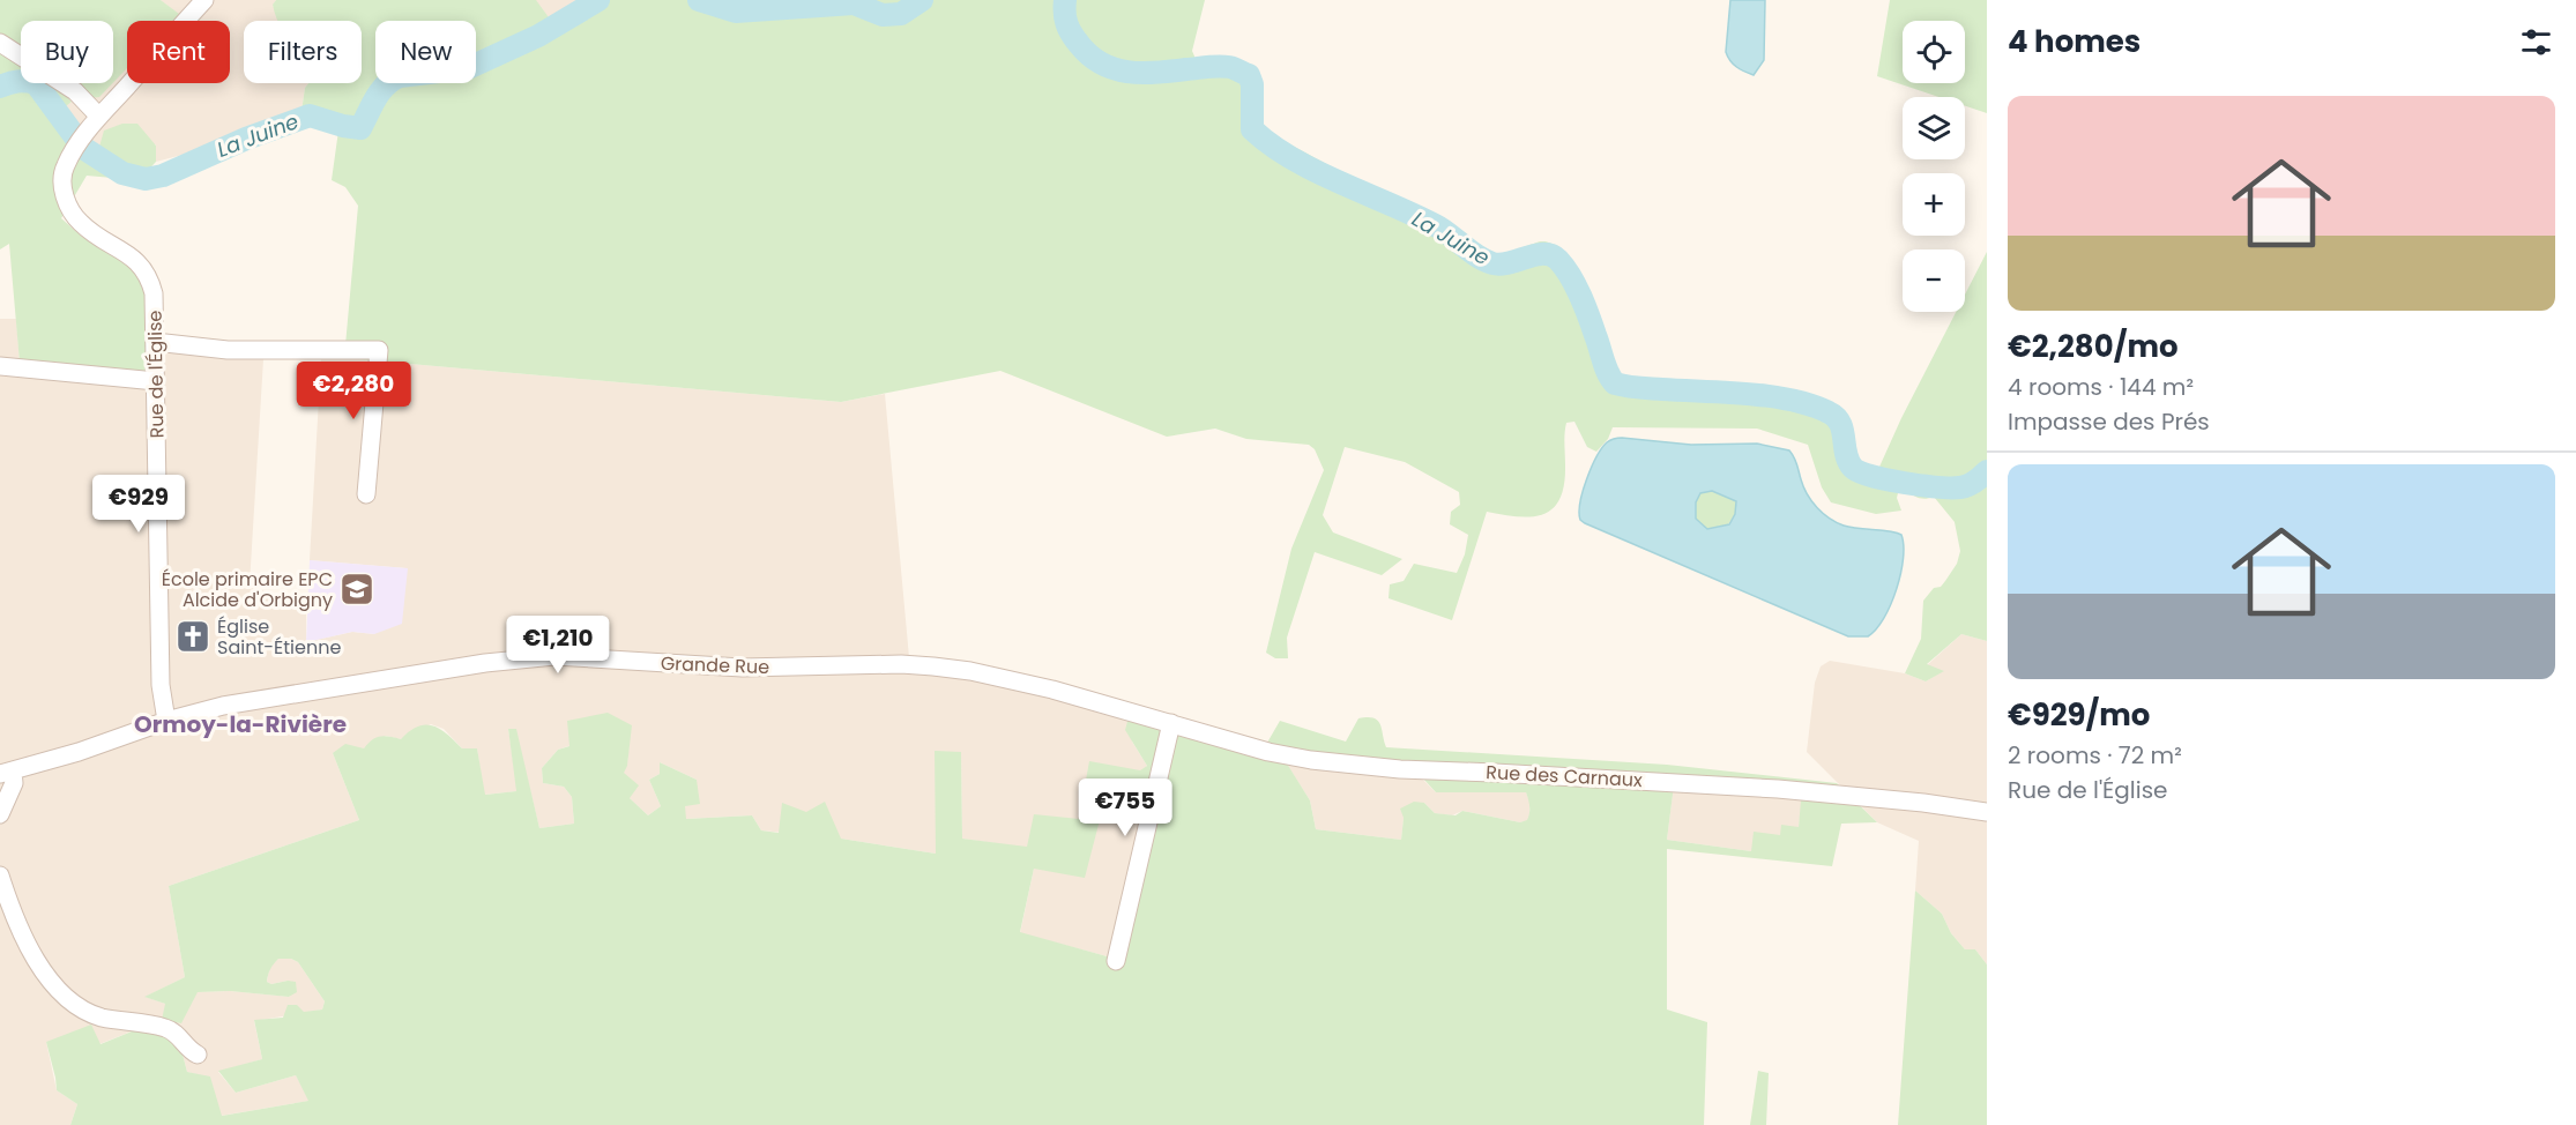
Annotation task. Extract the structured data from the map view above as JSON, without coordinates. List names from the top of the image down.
{
  "streets": {
    "street": ["Rue de l'Église", "Grande Rue", "Rue des Carnaux"]
  },
  "crossings": [
    ["Rue de l'Église", "Grande Rue"],
    ["Grande Rue", "Rue des Carnaux"]
  ],
  "districts": ["Ormoy-la-Rivière"],
  "water": ["La Juine"],
  "places": {
    "school or university": ["École primaire EPC Alcide d'Orbigny"],
    "church": ["Église Saint-Étienne"]
  },
  "page": {
    "heading": "4 homes",
    "map_buttons": ["+", "−"],
    "chip": [
      "Buy",
      "Rent",
      "Filters",
      "New"
    ],
    "list": [
      {
        "name": "€2,280/mo",
        "note": "4 rooms · 144 m² · Impasse des Prés"
      },
      {
        "name": "€929/mo",
        "note": "2 rooms · 72 m² · Rue de l'Église"
      }
    ],
    "price": [
      "€2,280",
      "€929",
      "€1,210",
      "€755"
    ]
  }
}
